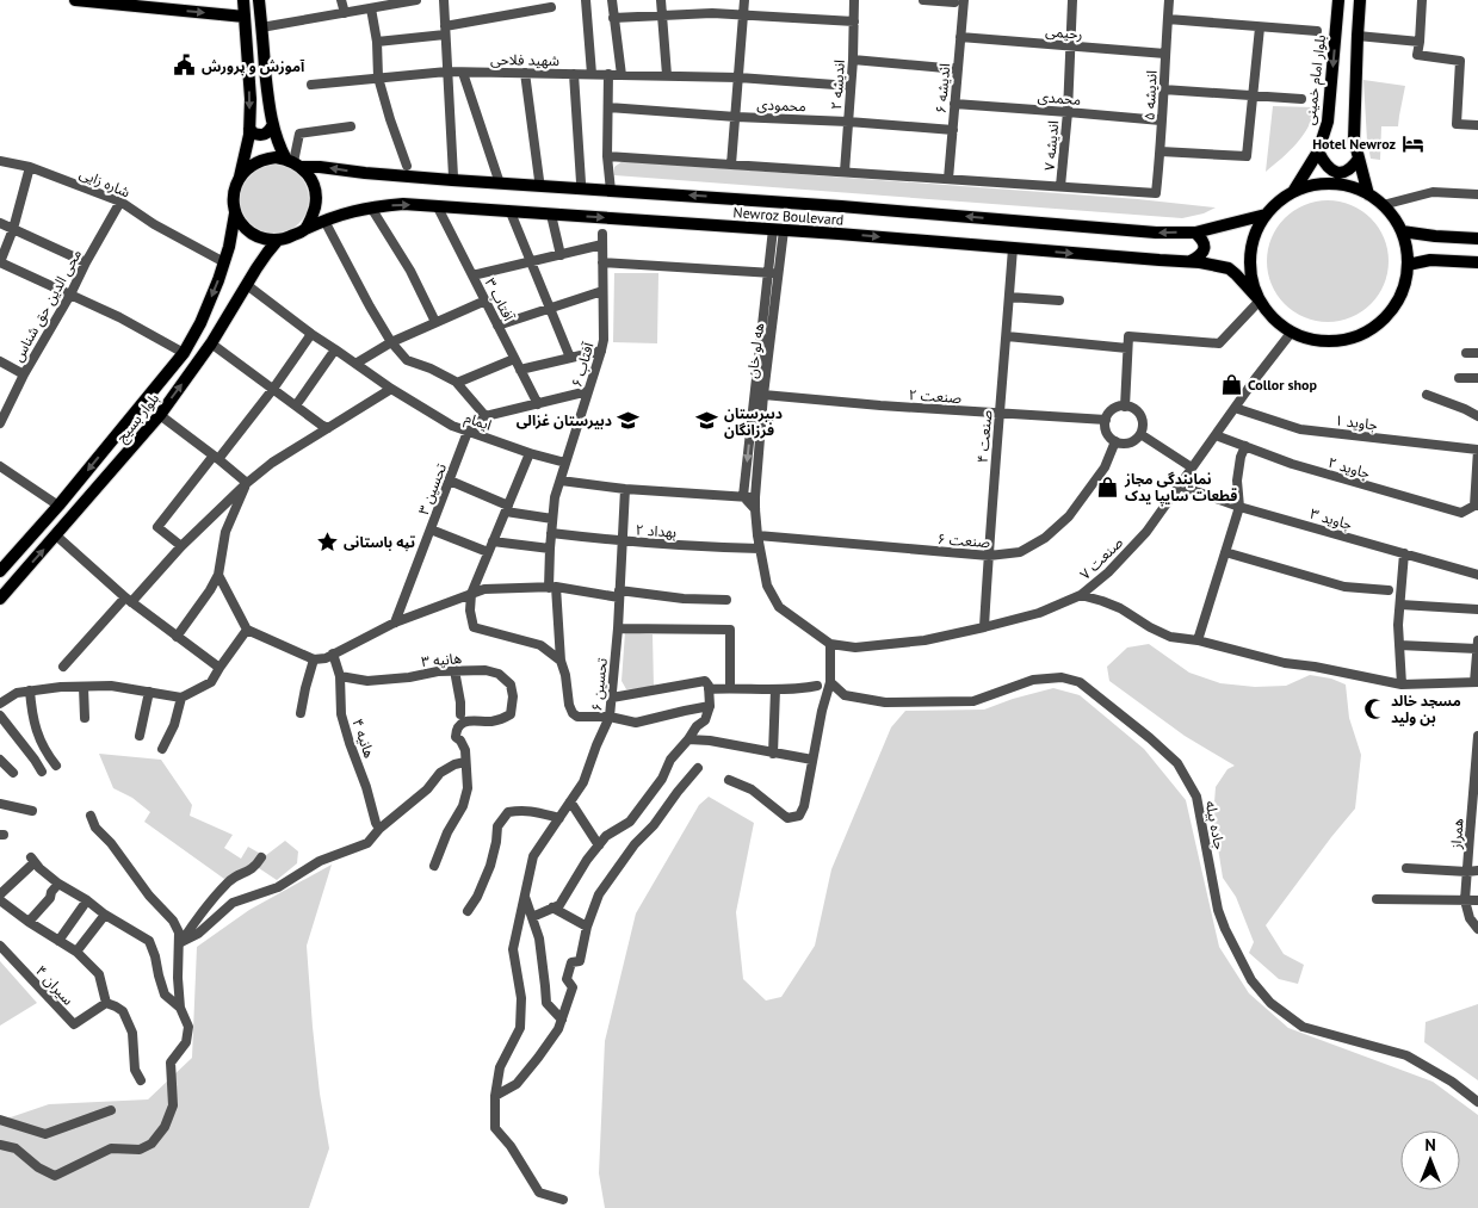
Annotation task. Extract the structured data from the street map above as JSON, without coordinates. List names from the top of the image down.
{
  "streets": {
    "main road": ["بلوار امام خمینی", "Newroz Boulevard", "بلوار بسیج"],
    "street": [
      "رحیمی",
      "شهید فلاحی",
      "اندیشه ۲",
      "اندیشه ۶",
      "اندیشه ۵",
      "محمدی",
      "محمودی",
      "اندیشه ۷",
      "شاره زایی",
      "آفتاب ۳",
      "محی الدین حق شناس",
      "هه لو خان",
      "آفتاب ۶",
      "صنعت ۲",
      "ایمام",
      "جاوید ۱",
      "صنعت ۴",
      "جاوید ۲",
      "تحسین ۳",
      "جاوید ۳",
      "بهداد ۲",
      "صنعت ۶",
      "صنعت ۷",
      "هانیه ۳",
      "تحسین ۶",
      "هانیه ۴",
      "جاده بیله",
      "همراز",
      "سیران ۴"
    ]
  },
  "crossings": [
    ["رحیمی", "اندیشه ۶"],
    ["رحیمی", "اندیشه ۵"],
    ["رحیمی", "اندیشه ۷"],
    ["شهید فلاحی", "اندیشه ۲"],
    ["بلوار امام خمینی", "Newroz Boulevard"],
    ["بلوار امام خمینی", "صنعت ۷"],
    ["اندیشه ۲", "محمودی"],
    ["اندیشه ۶", "محمدی"],
    ["اندیشه ۶", "محمودی"],
    ["اندیشه ۵", "محمدی"],
    ["اندیشه ۵", "اندیشه ۷"],
    ["محمدی", "اندیشه ۷"],
    ["شاره زایی", "محی الدین حق شناس"],
    ["شاره زایی", "بلوار بسیج"],
    ["Newroz Boulevard", "آفتاب ۳"],
    ["Newroz Boulevard", "بلوار بسیج"],
    ["Newroz Boulevard", "صنعت ۴"],
    ["Newroz Boulevard", "صنعت ۷"],
    ["هه لو خان", "صنعت ۲"],
    ["آفتاب ۶", "ایمام"],
    ["صنعت ۲", "صنعت ۴"],
    ["صنعت ۲", "صنعت ۶"],
    ["بلوار بسیج", "ایمام"],
    ["ایمام", "تحسین ۳"],
    ["جاوید ۱", "صنعت ۷"],
    ["صنعت ۴", "صنعت ۶"],
    ["صنعت ۴", "صنعت ۷"],
    ["جاوید ۲", "صنعت ۷"],
    ["جاوید ۳", "صنعت ۷"],
    ["بهداد ۲", "تحسین ۶"],
    ["هانیه ۳", "هانیه ۴"]
  ],
  "places": {
    "public building": ["آموزش و پرورش"],
    "hotel": ["Hotel Newroz"],
    "shop": ["Collor shop", "نمایندگی مجاز قطعات سایپا یدک"],
    "school or university": ["دبیرستان غزالی", "دبیرستان فرزانگان"],
    "place": ["تپه باستانی"],
    "mosque": ["مسجد خالد بن ولید"]
  },
  "north": "top"
}
